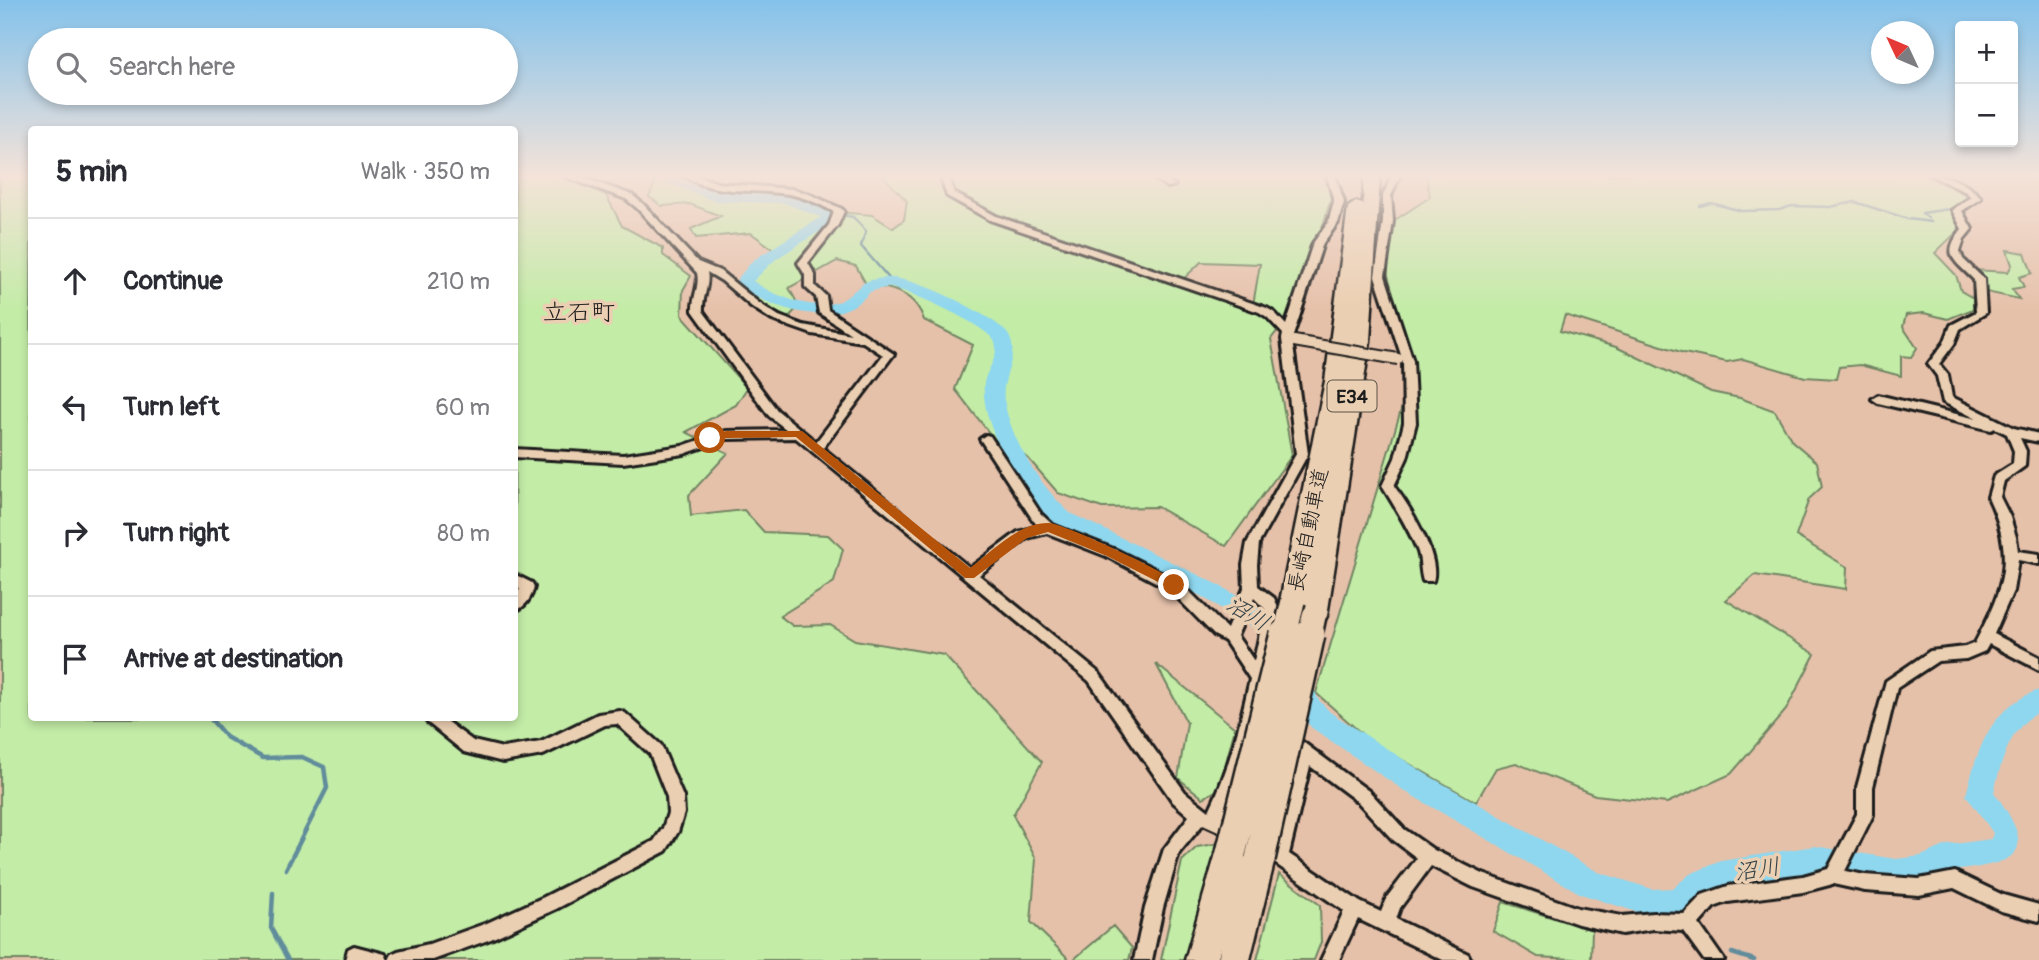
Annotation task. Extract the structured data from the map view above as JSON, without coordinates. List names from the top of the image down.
{
  "streets": {
    "highway": ["E34", "長崎自動車道"]
  },
  "districts": ["立石町"],
  "water": ["沼川"],
  "north": "top left",
  "page": {
    "map_buttons": ["+", "−"],
    "search": "Search here",
    "heading": ["5 min", "Walk · 350 m"],
    "list": [
      ["Continue", "210 m"],
      ["Turn left", "60 m"],
      ["Turn right", "80 m"],
      "Arrive at destination"
    ]
  }
}
